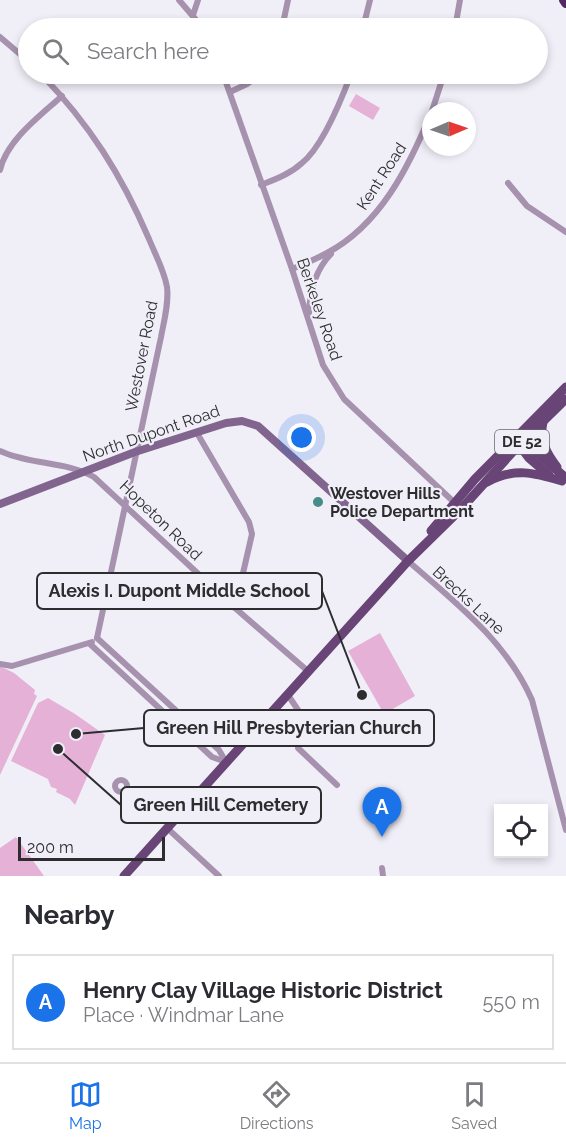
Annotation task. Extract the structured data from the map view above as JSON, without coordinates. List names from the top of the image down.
{
  "streets": {
    "main road": ["North Dupont Road", "DE 52"],
    "street": [
      "Kent Road",
      "Berkeley Road",
      "Westover Road",
      "Hopeton Road",
      "Brecks Lane"
    ]
  },
  "crossings": [
    ["Kent Road", "Berkeley Road"],
    ["Berkeley Road", "DE 52"],
    ["Westover Road", "North Dupont Road"],
    ["Westover Road", "Hopeton Road"],
    ["North Dupont Road", "DE 52"],
    ["North Dupont Road", "Hopeton Road"],
    ["North Dupont Road", "Brecks Lane"],
    ["DE 52", "Hopeton Road"],
    ["DE 52", "Brecks Lane"]
  ],
  "places": [
    "Westover Hills Police Department",
    "Alexis I. Dupont Middle School",
    "Green Hill Presbyterian Church",
    "Green Hill Cemetery"
  ],
  "scale_bar": "200 m",
  "north": "right",
  "page": {
    "search": "Search here",
    "pins": "A",
    "scale": "200 m",
    "heading": "Nearby",
    "list": [
      {
        "mark": "A",
        "name": "Henry Clay Village Historic District",
        "note": "Place · Windmar Lane",
        "value": "550 m"
      }
    ],
    "nav": ["Map", "Directions", "Saved"]
  }
}
